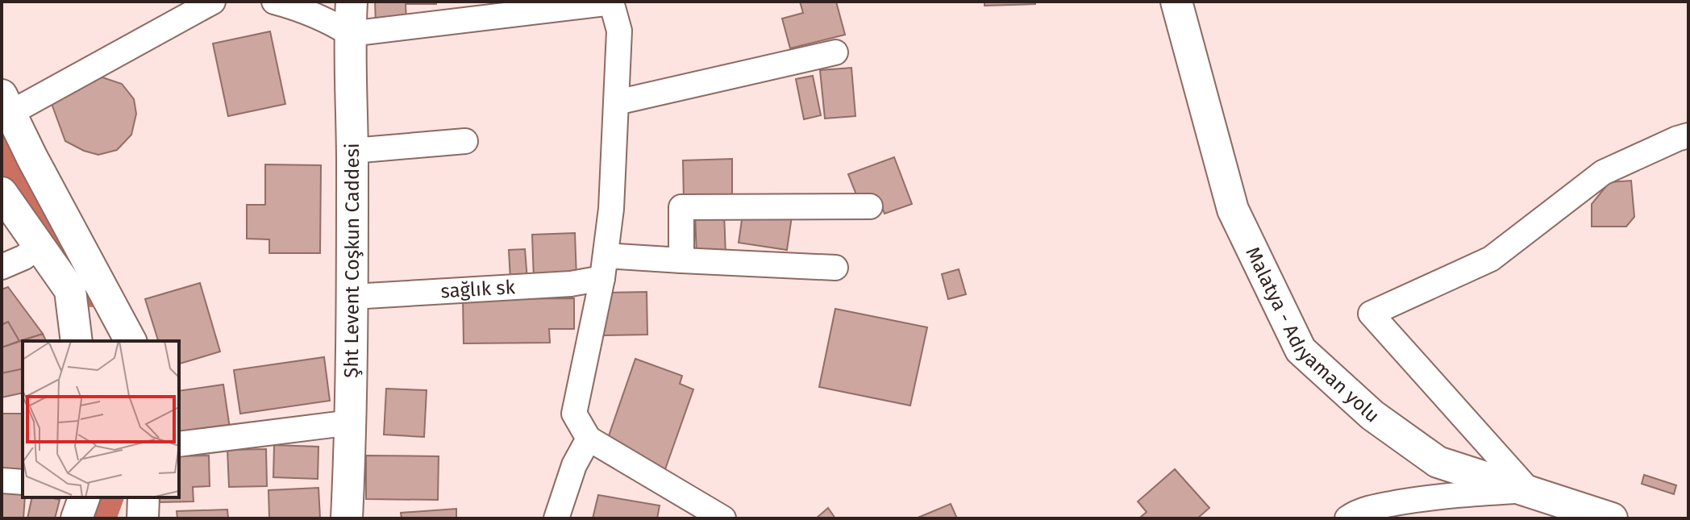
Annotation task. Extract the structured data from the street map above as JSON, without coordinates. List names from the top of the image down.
{
  "streets": {
    "main road": ["Şht Levent Coşkun Caddesi", "Malatya - Adıyaman yolu"],
    "street": ["sağlık sk"]
  },
  "crossings": [
    ["Şht Levent Coşkun Caddesi", "sağlık sk"]
  ]
}
